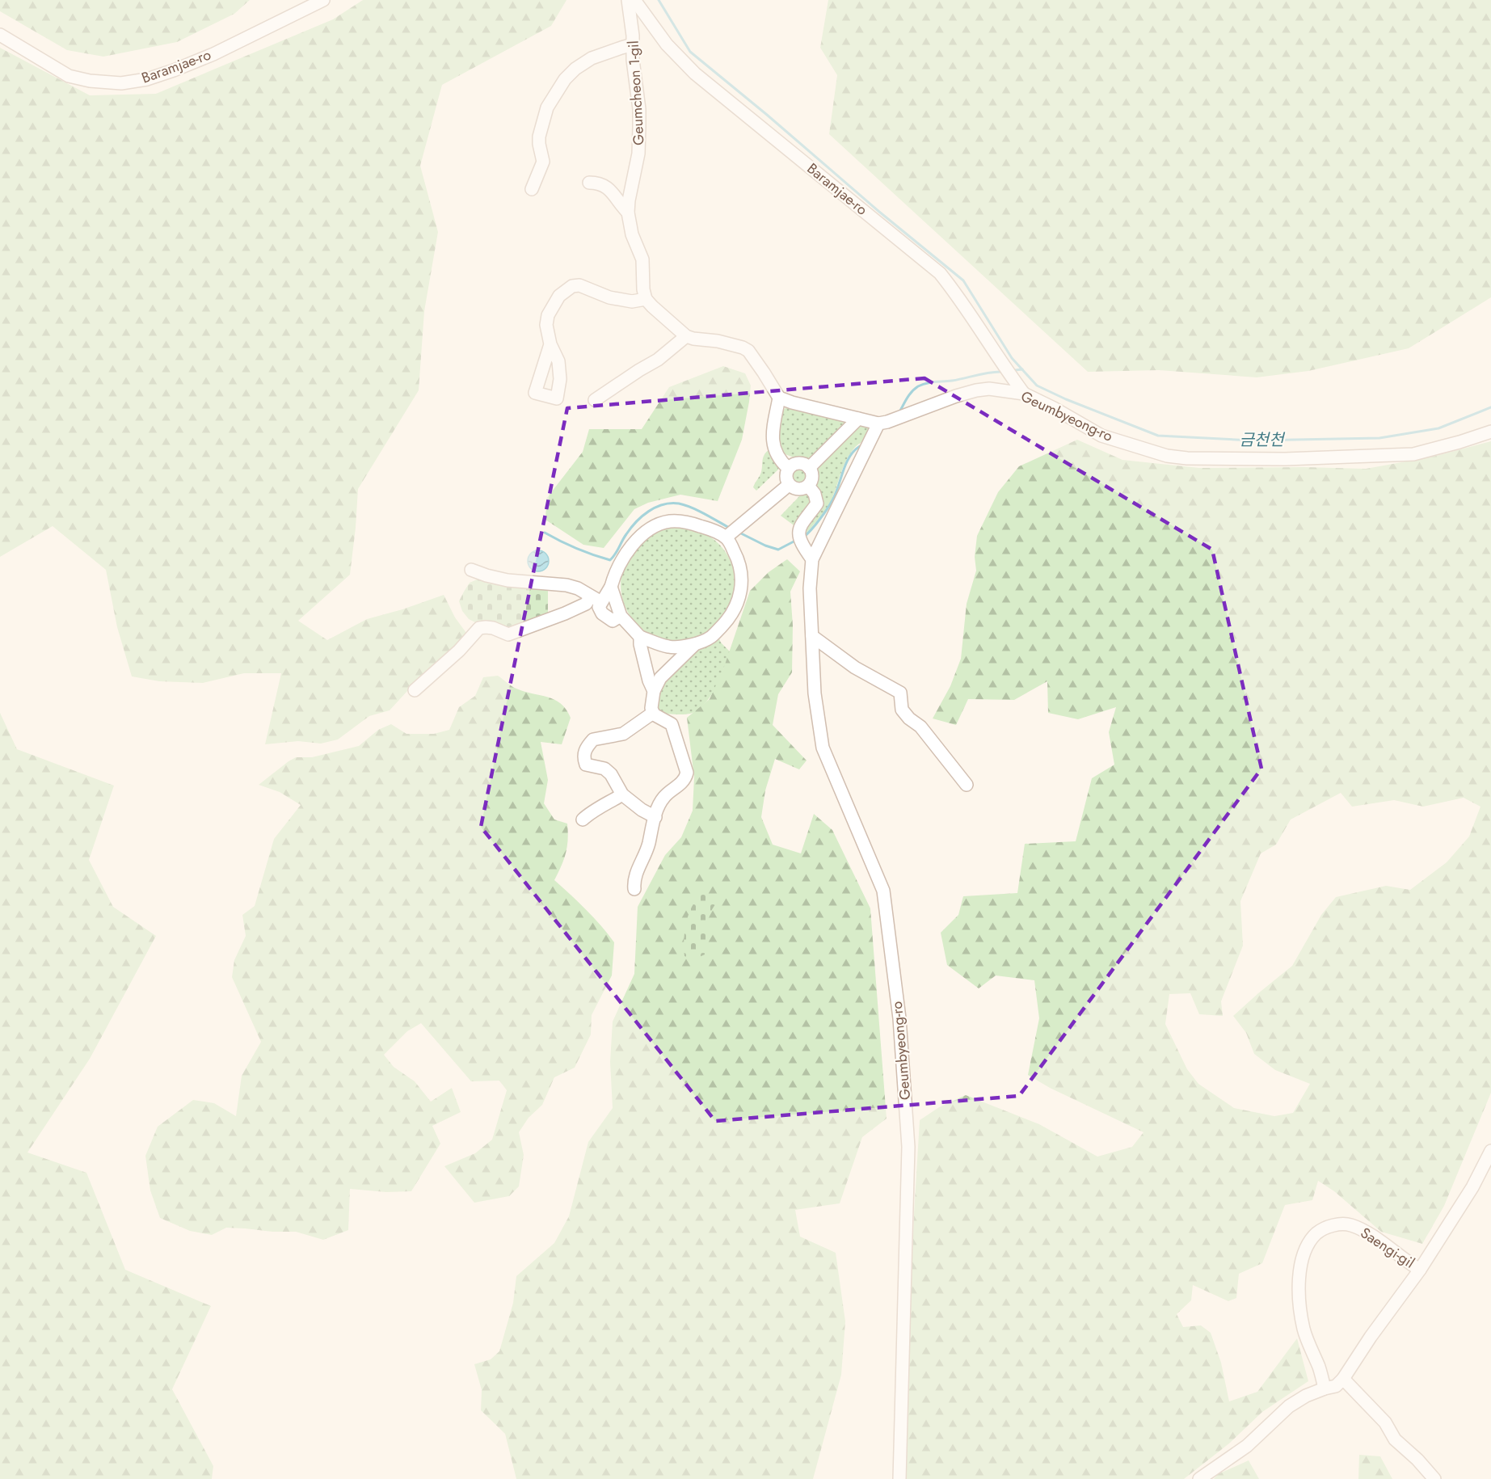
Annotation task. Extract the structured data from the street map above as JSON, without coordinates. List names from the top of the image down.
{
  "streets": {
    "street": [
      "Baramjae-ro",
      "Geumcheon 1-gil",
      "Geumbyeong-ro",
      "Saengi-gil"
    ]
  },
  "crossings": [
    ["Baramjae-ro", "Geumbyeong-ro"]
  ],
  "water": ["금천천"]
}
